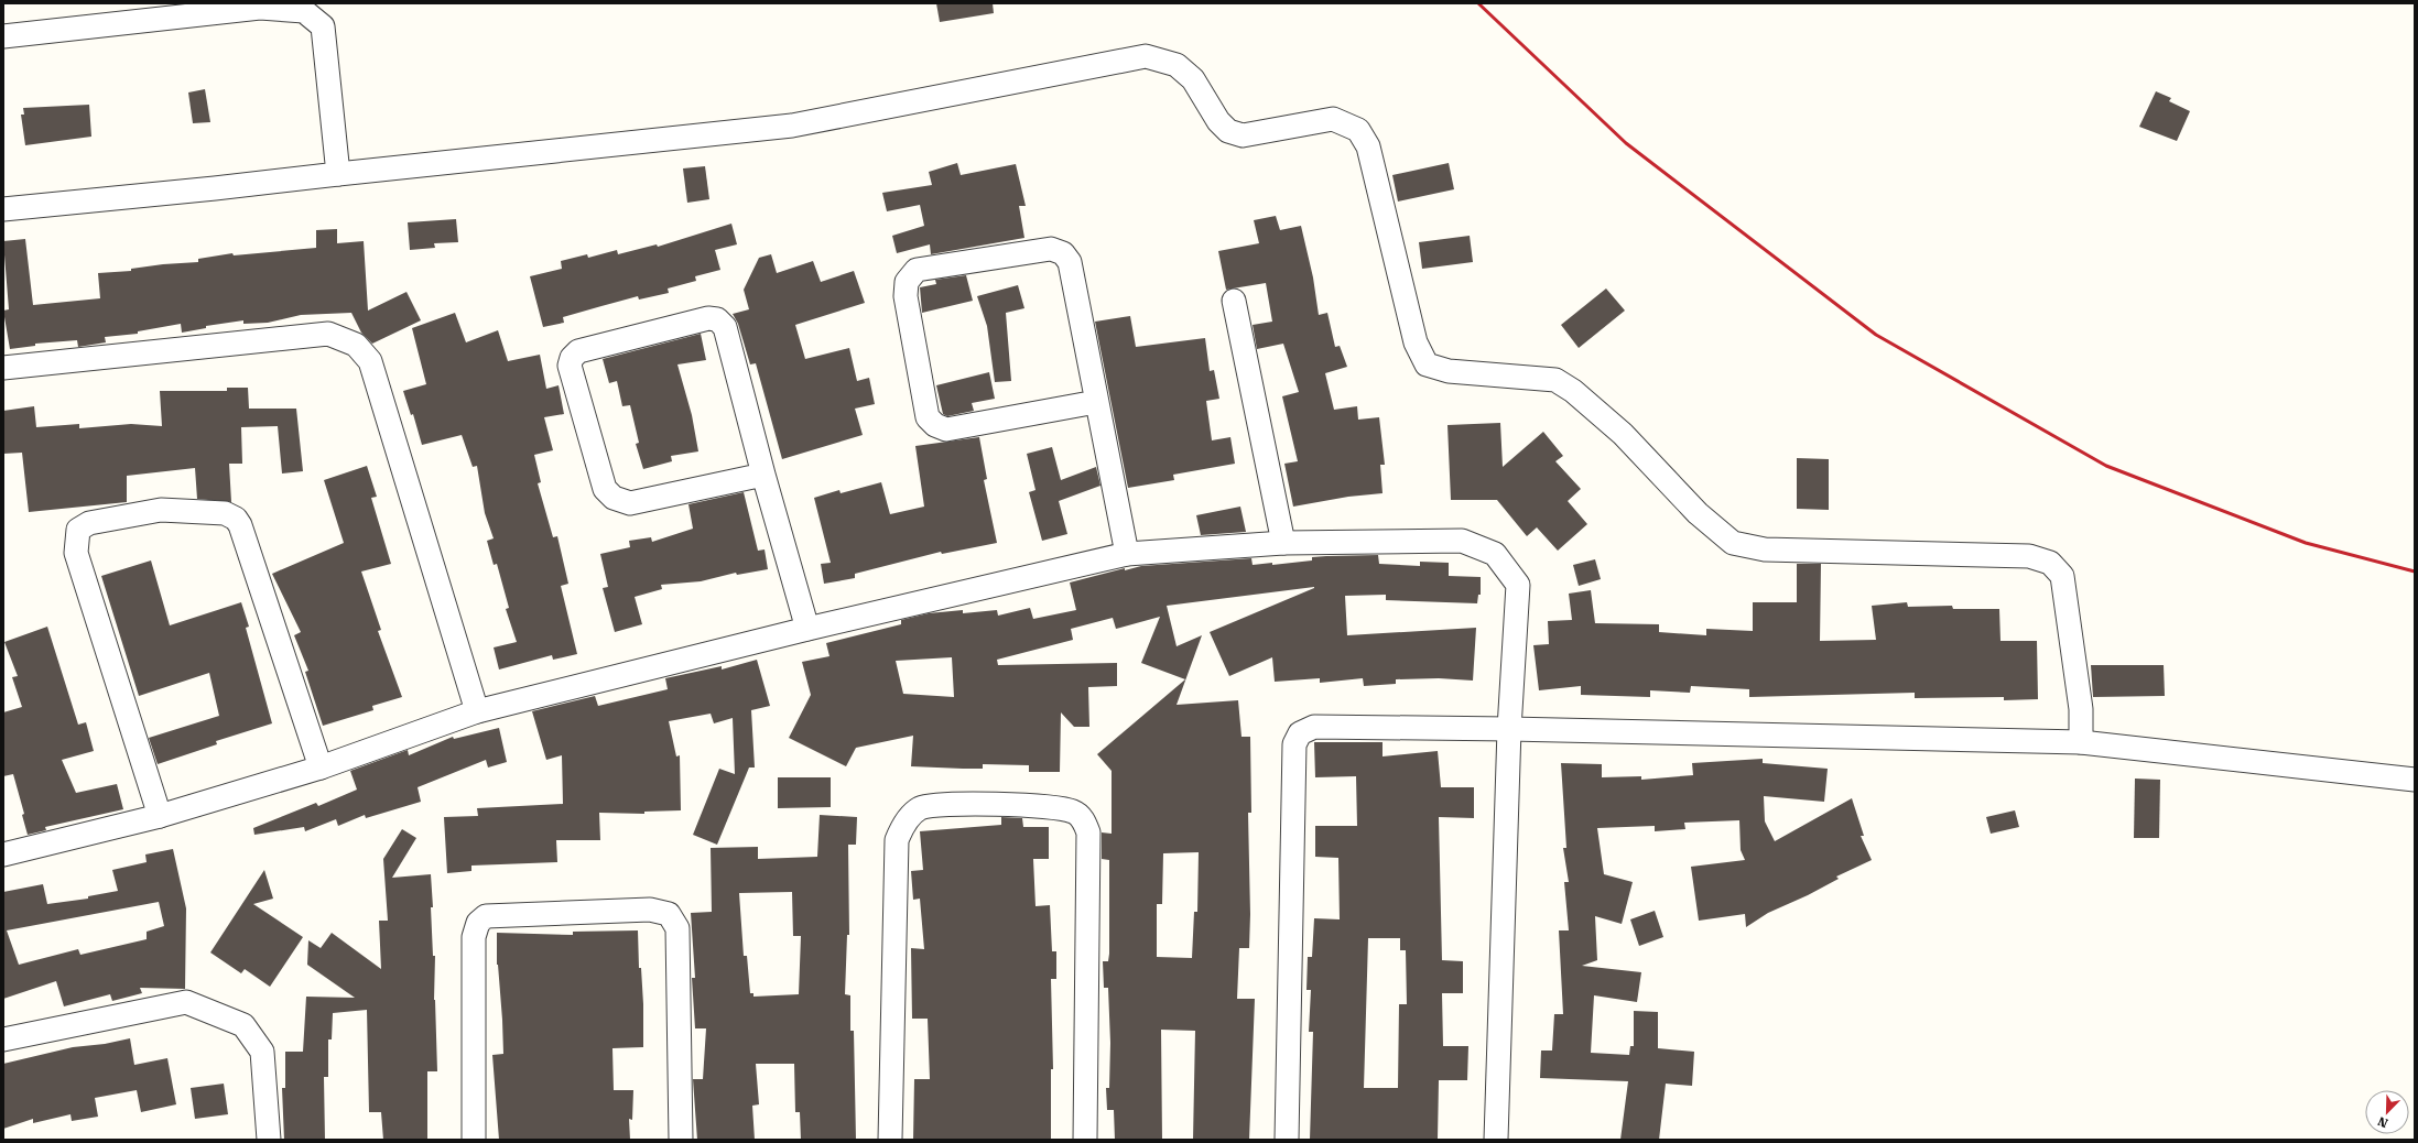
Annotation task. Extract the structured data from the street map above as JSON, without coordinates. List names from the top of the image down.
{
  "north": "bottom left"
}
